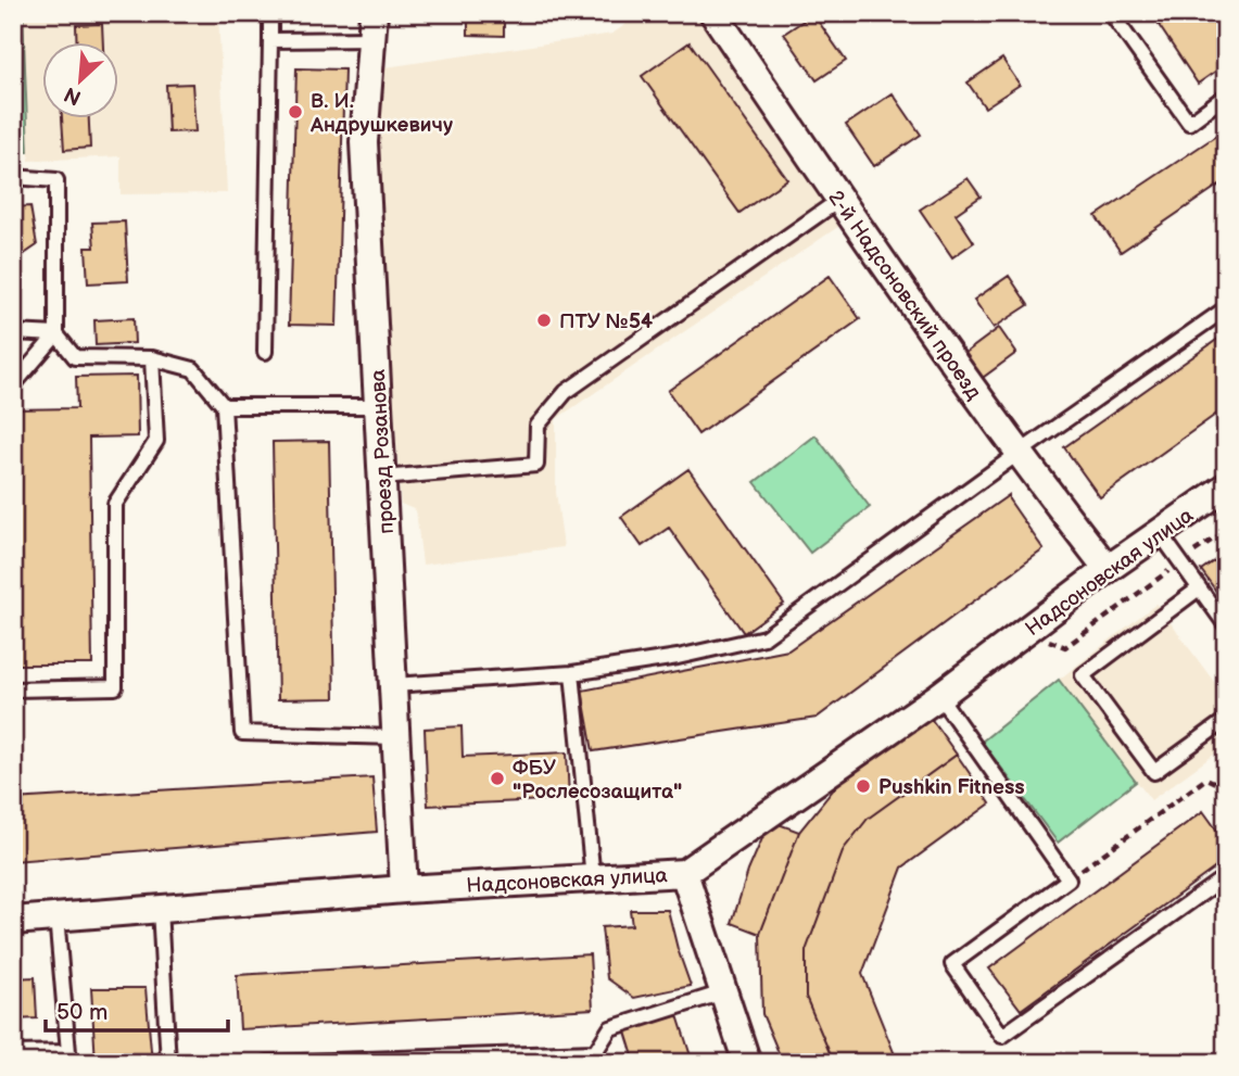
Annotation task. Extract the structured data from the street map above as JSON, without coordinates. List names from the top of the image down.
{
  "streets": {
    "street": ["2-й Надсоновский проезд", "проезд Розанова", "Надсоновская улица"]
  },
  "crossings": [
    ["2-й Надсоновский проезд", "Надсоновская улица"],
    ["проезд Розанова", "Надсоновская улица"]
  ],
  "places": [
    "В. И. Андрушкевичу",
    "ПТУ №54",
    "ФБУ \"Рослесозащита\"",
    "Pushkin Fitness"
  ],
  "scale_bar": "50 m",
  "north": "bottom left"
}
